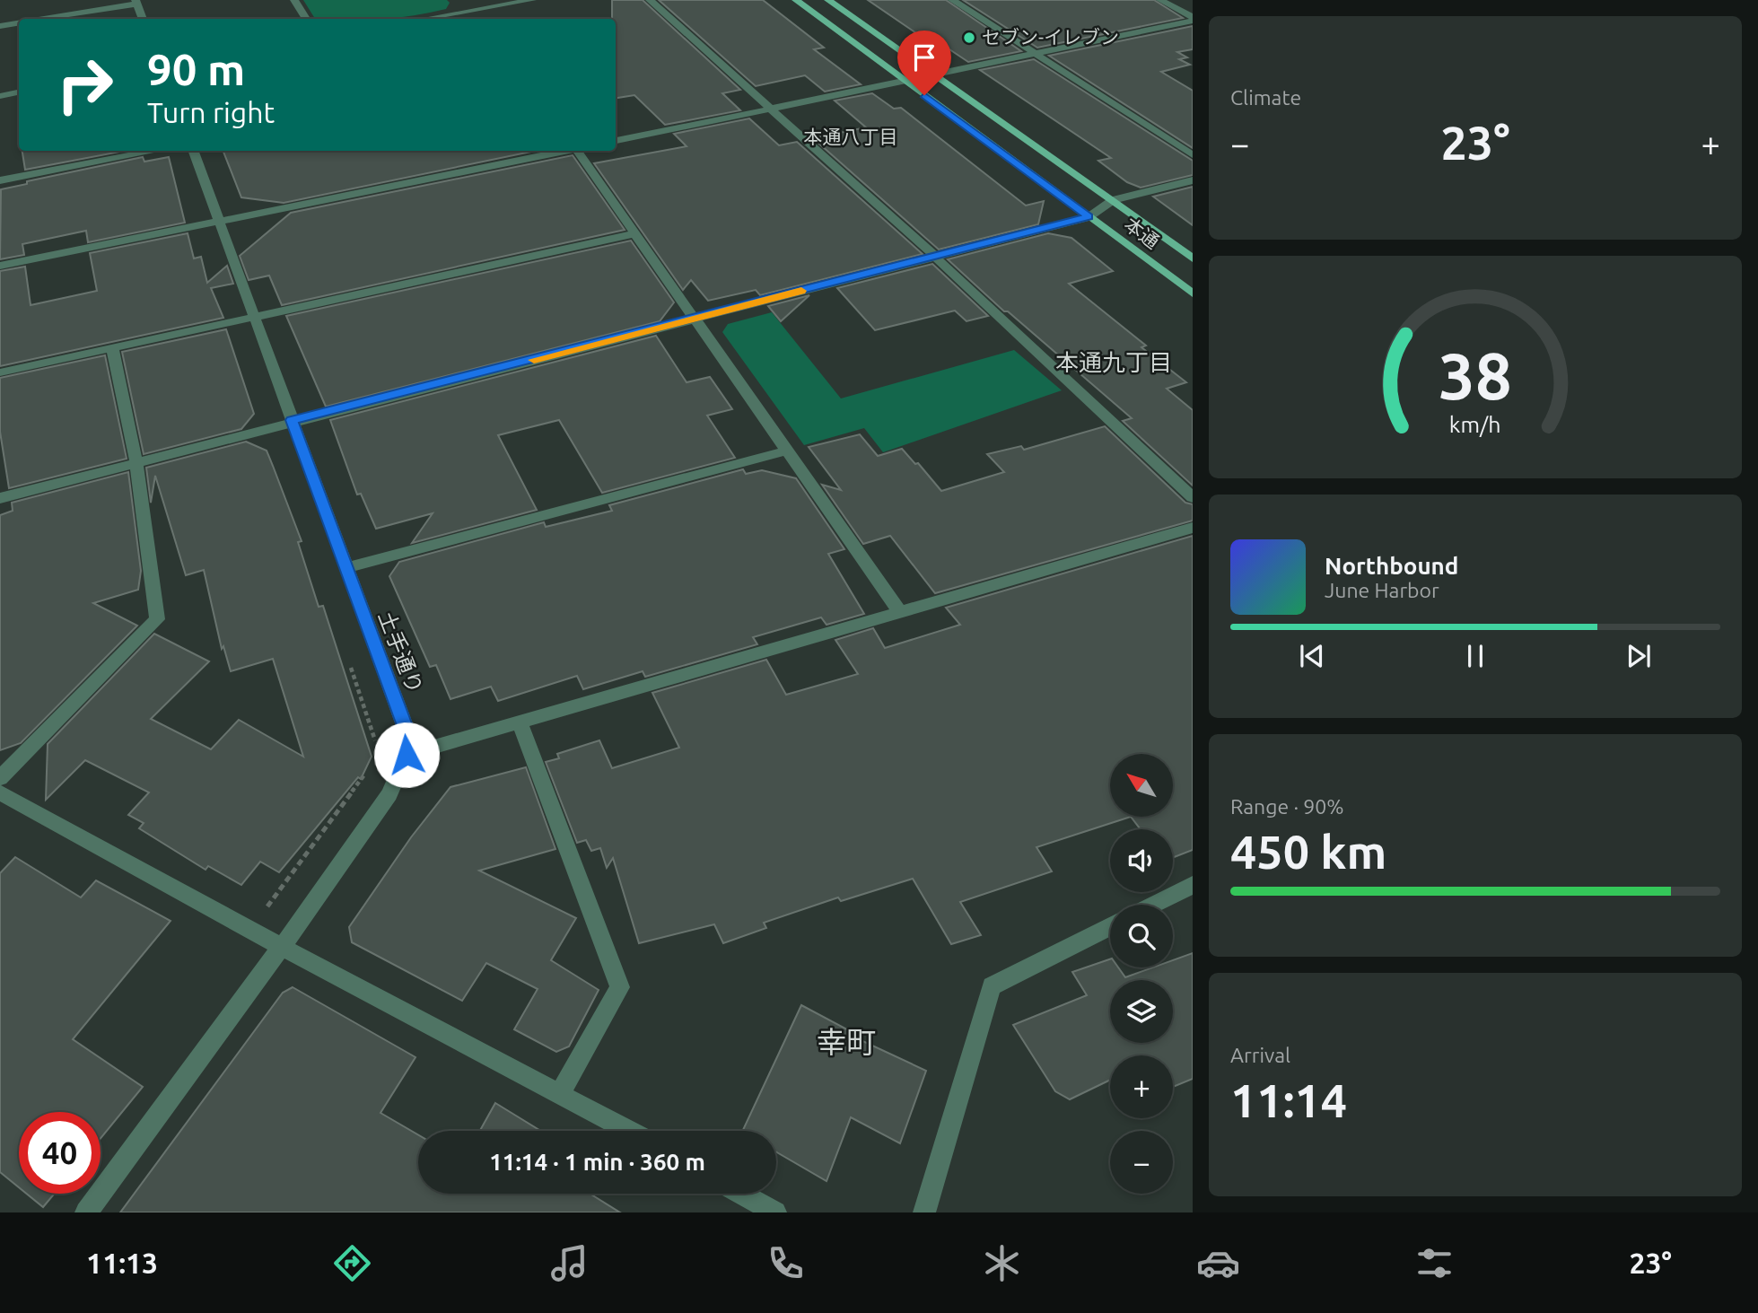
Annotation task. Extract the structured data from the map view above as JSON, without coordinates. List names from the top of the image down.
{
  "streets": {
    "main road": ["本通"],
    "street": ["土手通り"]
  },
  "districts": ["本通八丁目", "本通九丁目", "幸町"],
  "places": ["セブン-イレブン"],
  "north": "top left",
  "page": {
    "tile": [
      "Climate",
      ["Range · 90%", "450 km"],
      ["Arrival", "11:14"]
    ],
    "turn": ["90 m", "Turn right"],
    "heat": ["−", "23°", "+"],
    "song": ["Northbound", "June Harbor"],
    "map_buttons": ["+", "−"],
    "limit": "40",
    "trip": "11:14 · 1 min · 360 m",
    "tabs": ["11:13", "23°"],
    "gauge": ["38", "km/h"]
  }
}
